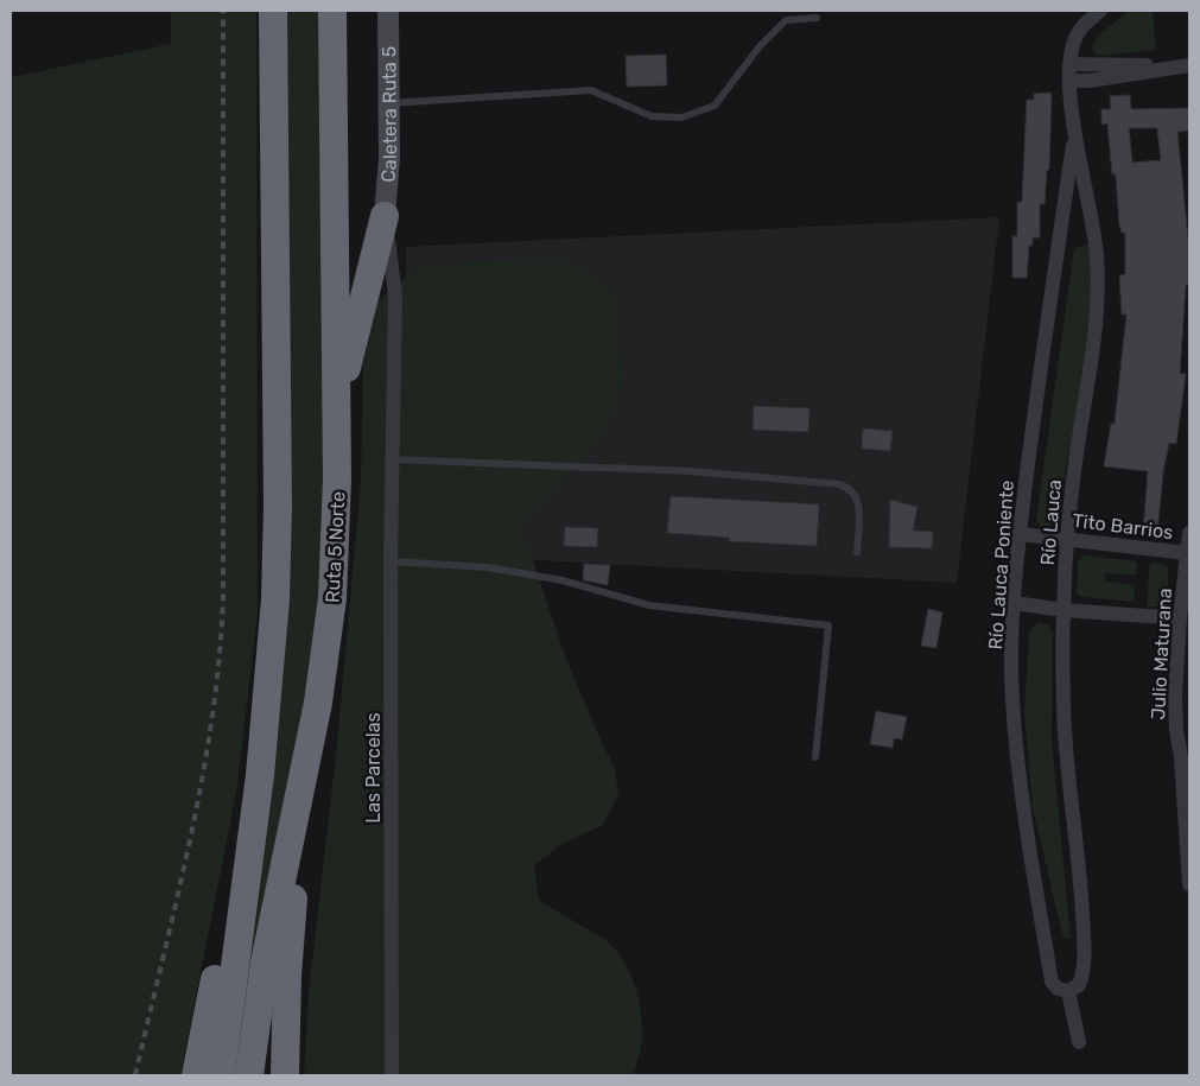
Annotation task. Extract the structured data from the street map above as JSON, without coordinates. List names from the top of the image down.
{
  "streets": {
    "highway": ["Ruta 5 Norte"],
    "street": [
      "Caletera Ruta 5",
      "Río Lauca",
      "Tito Barrios",
      "Río Lauca Poniente",
      "Julio Maturana",
      "Las Parcelas"
    ]
  },
  "crossings": [
    ["Caletera Ruta 5", "Las Parcelas"],
    ["Río Lauca", "Tito Barrios"],
    ["Río Lauca", "Río Lauca Poniente"],
    ["Tito Barrios", "Río Lauca Poniente"],
    ["Tito Barrios", "Julio Maturana"]
  ]
}
